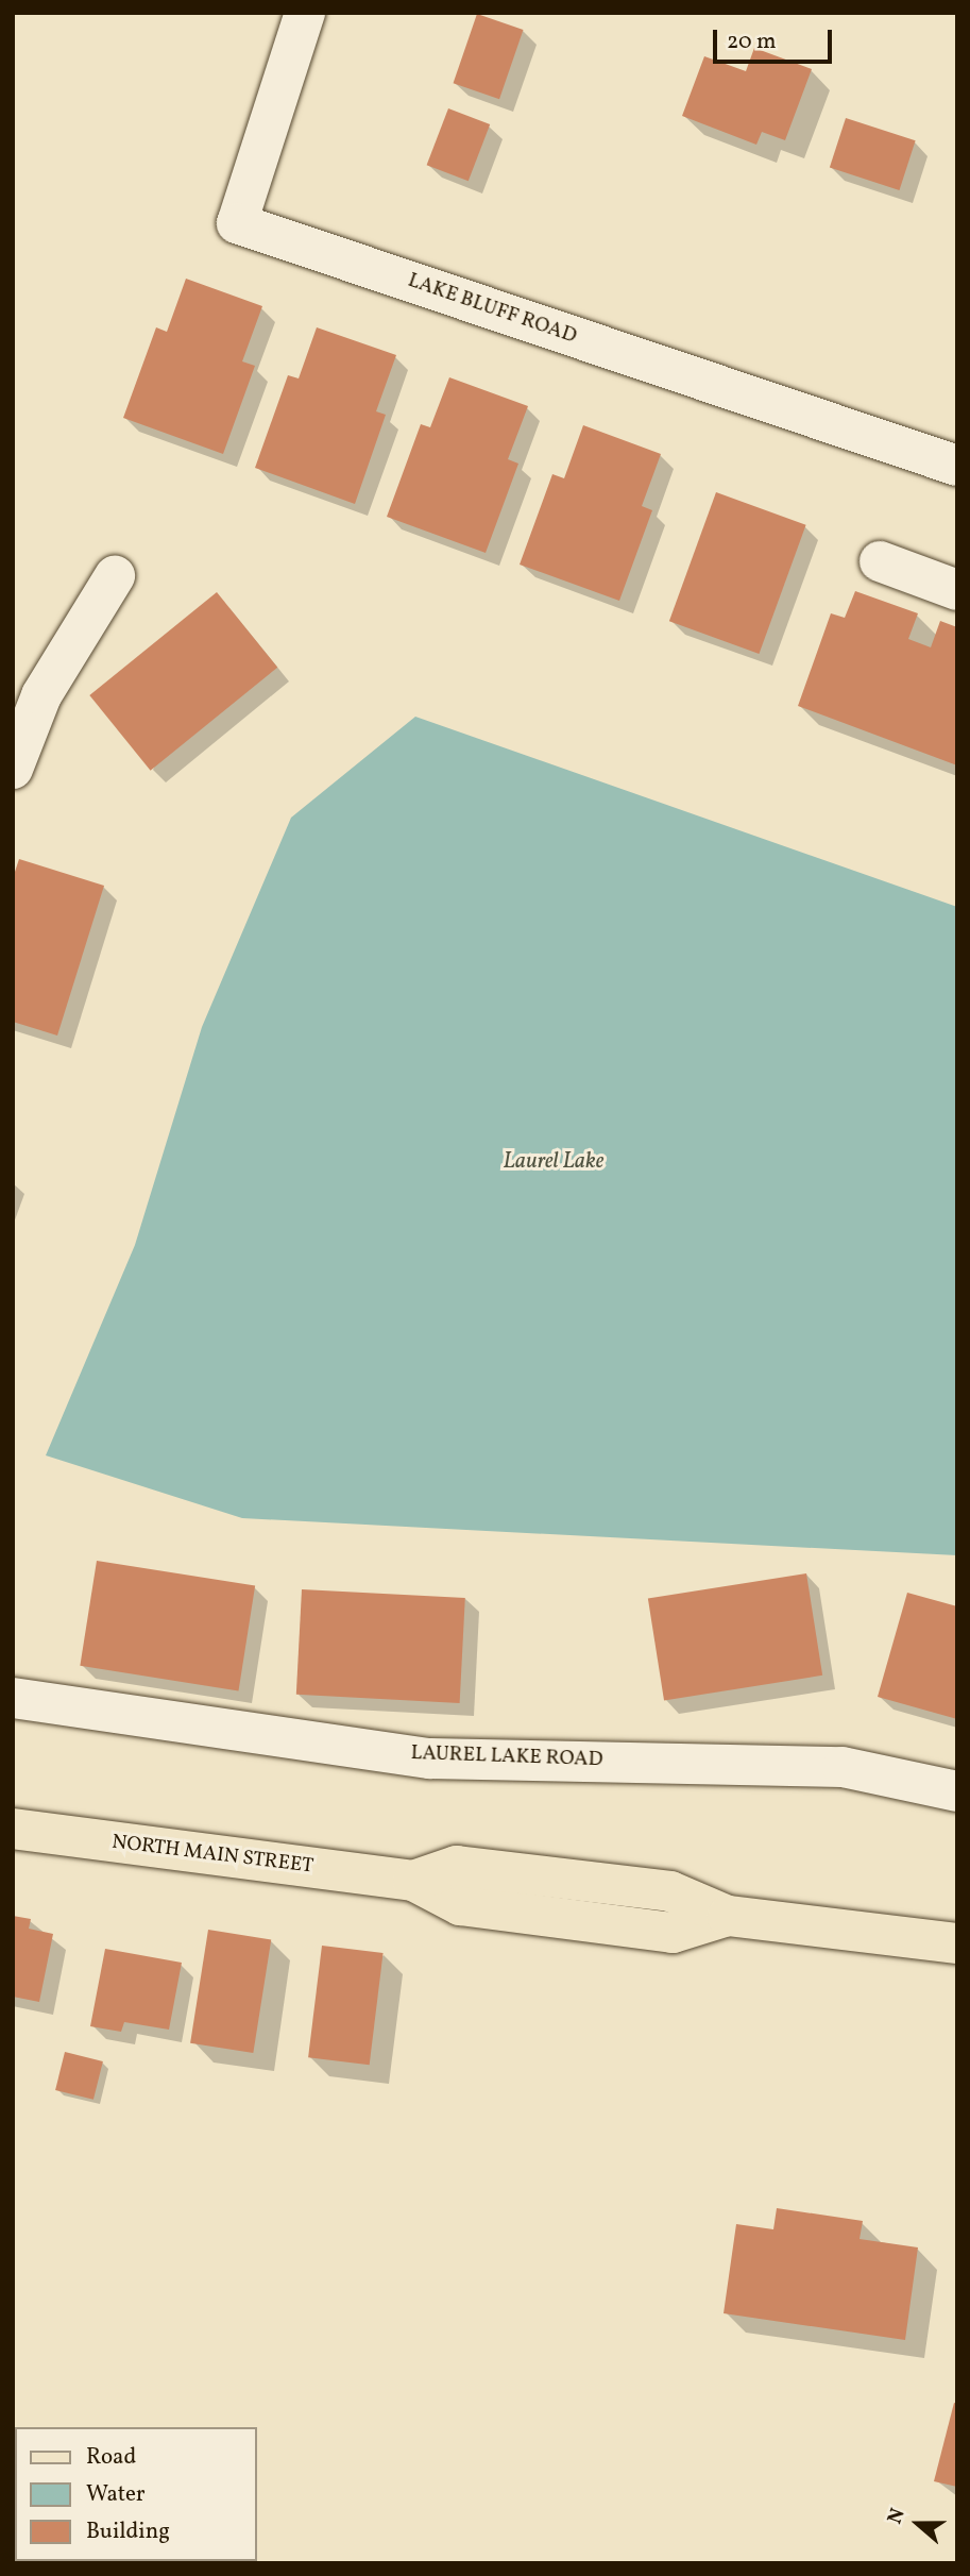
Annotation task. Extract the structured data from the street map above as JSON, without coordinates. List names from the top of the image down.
{
  "streets": {
    "main road": ["NORTH MAIN STREET"],
    "street": ["LAKE BLUFF ROAD", "LAUREL LAKE ROAD"]
  },
  "water": ["Laurel Lake"],
  "legend": ["Road", "Water", "Building"],
  "scale_bar": "20 m",
  "north": "left"
}
